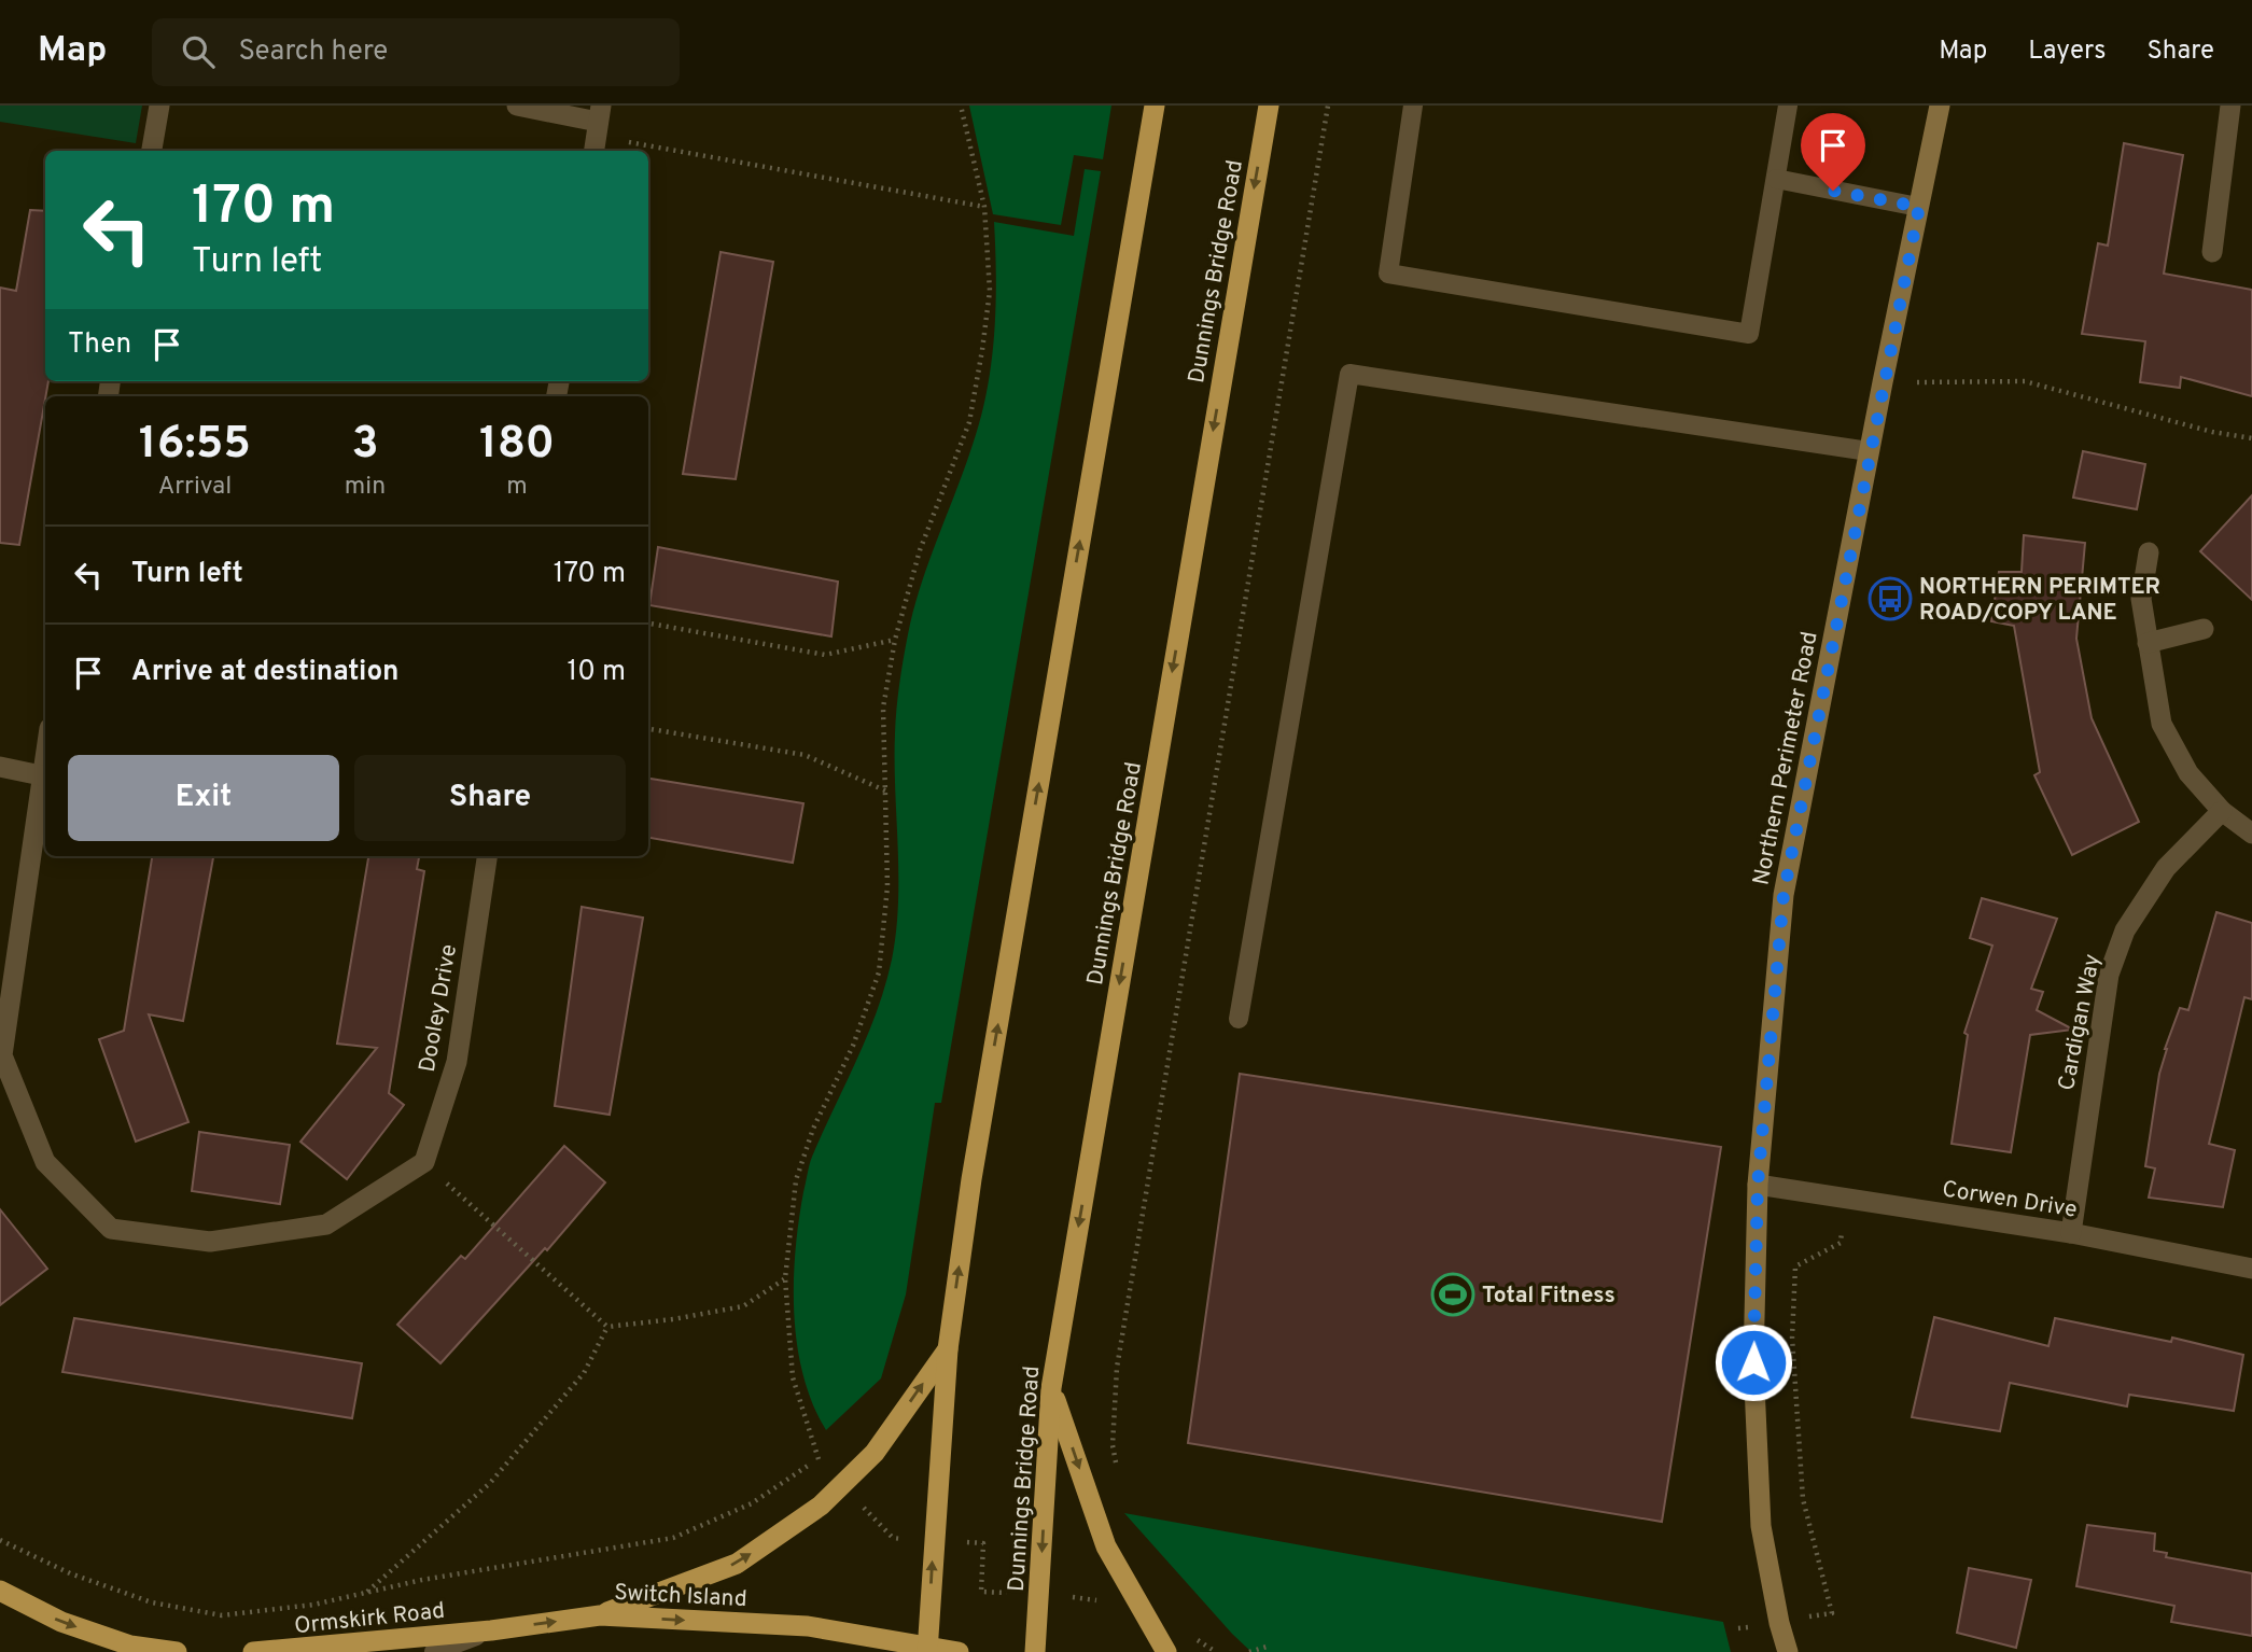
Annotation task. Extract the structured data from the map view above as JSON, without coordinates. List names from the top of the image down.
{
  "streets": {
    "highway": ["Dunnings Bridge Road", "Switch Island", "Ormskirk Road"],
    "main road": ["Northern Perimeter Road"],
    "street": ["Dooley Drive", "Cardigan Way", "Corwen Drive"]
  },
  "crossings": [
    ["Northern Perimeter Road", "Corwen Drive"],
    ["Cardigan Way", "Corwen Drive"],
    ["Switch Island", "Ormskirk Road"]
  ],
  "one_way": ["Switch Island"],
  "places": {
    "bus stop": ["NORTHERN PERIMTER ROAD/COPY LANE"],
    "sports": ["Total Fitness"]
  },
  "page": {
    "header": "Map",
    "search": "Search here",
    "nav": ["Map", "Layers", "Share"],
    "turn": ["170 m", "Turn left"],
    "then": "Then",
    "eta": [
      "16:55",
      "Arrival",
      "3",
      "min",
      "180",
      "m"
    ],
    "list": [
      {
        "name": "Turn left",
        "value": "170 m"
      },
      {
        "name": "Arrive at destination",
        "value": "10 m"
      }
    ],
    "buttons": ["Exit", "Share"]
  }
}
